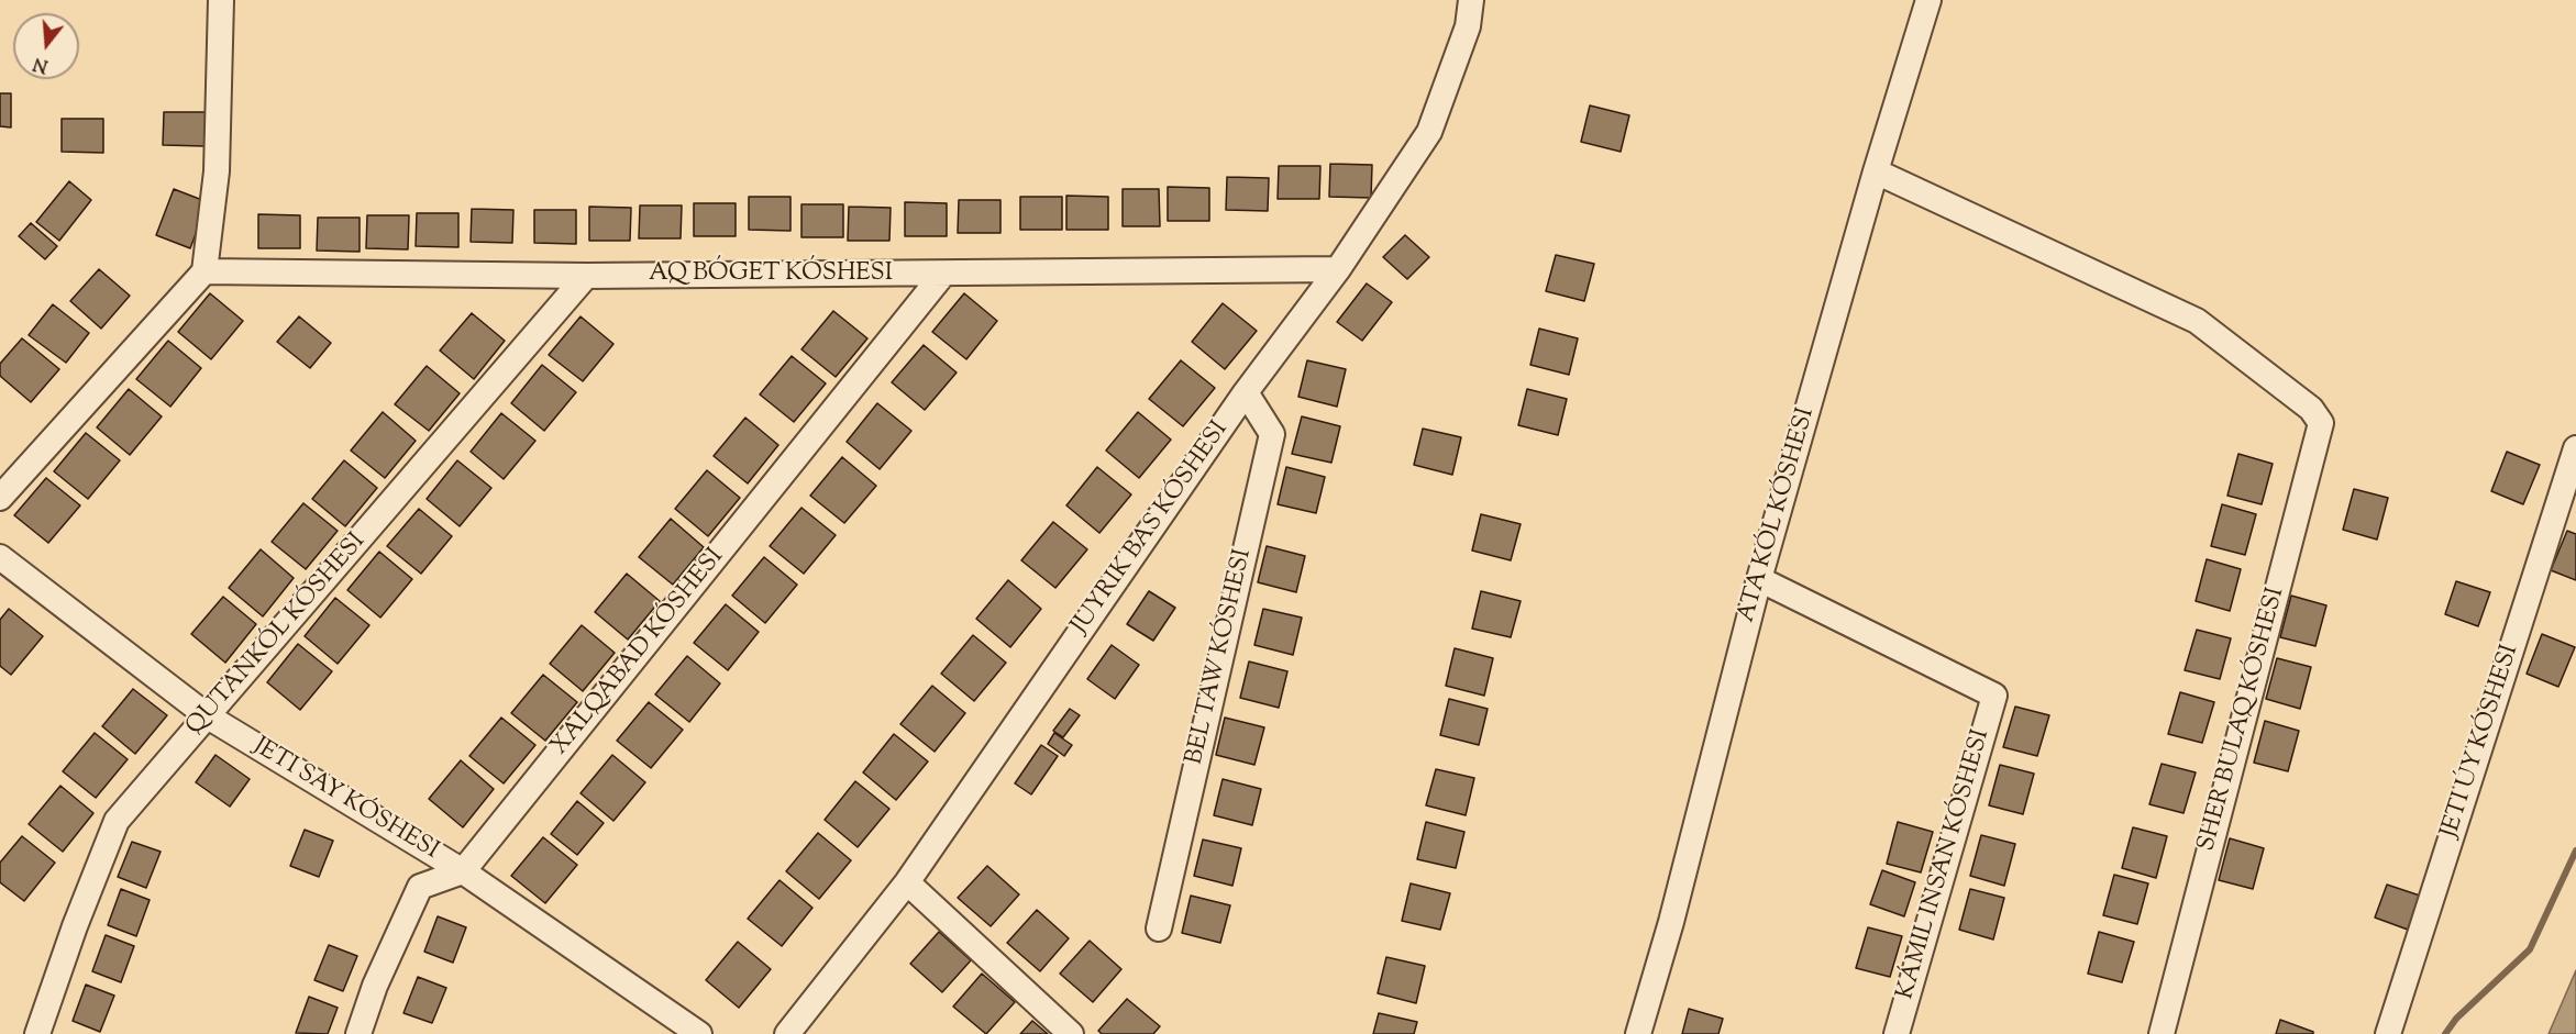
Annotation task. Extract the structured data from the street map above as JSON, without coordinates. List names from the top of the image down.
{
  "streets": {
    "street": [
      "AQ BÓGET KÓSHESI",
      "ATA KÓL KÓSHESI",
      "JUYRIK BAS KÓSHESI",
      "QUTANKÓL KÓSHESI",
      "XALQABAD KÓSHESI",
      "BEL TAW KÓSHESI",
      "SHER BULAQ KÓSHESI",
      "JETI ÚY KÓSHESI",
      "JETI SAY KÓSHESI",
      "KÁMIL INSAN KÓSHESI"
    ]
  },
  "crossings": [
    ["AQ BÓGET KÓSHESI", "JUYRIK BAS KÓSHESI"],
    ["AQ BÓGET KÓSHESI", "QUTANKÓL KÓSHESI"],
    ["AQ BÓGET KÓSHESI", "XALQABAD KÓSHESI"],
    ["ATA KÓL KÓSHESI", "SHER BULAQ KÓSHESI"],
    ["ATA KÓL KÓSHESI", "KÁMIL INSAN KÓSHESI"],
    ["JUYRIK BAS KÓSHESI", "BEL TAW KÓSHESI"],
    ["QUTANKÓL KÓSHESI", "JETI SAY KÓSHESI"],
    ["XALQABAD KÓSHESI", "JETI SAY KÓSHESI"]
  ],
  "north": "bottom"
}
